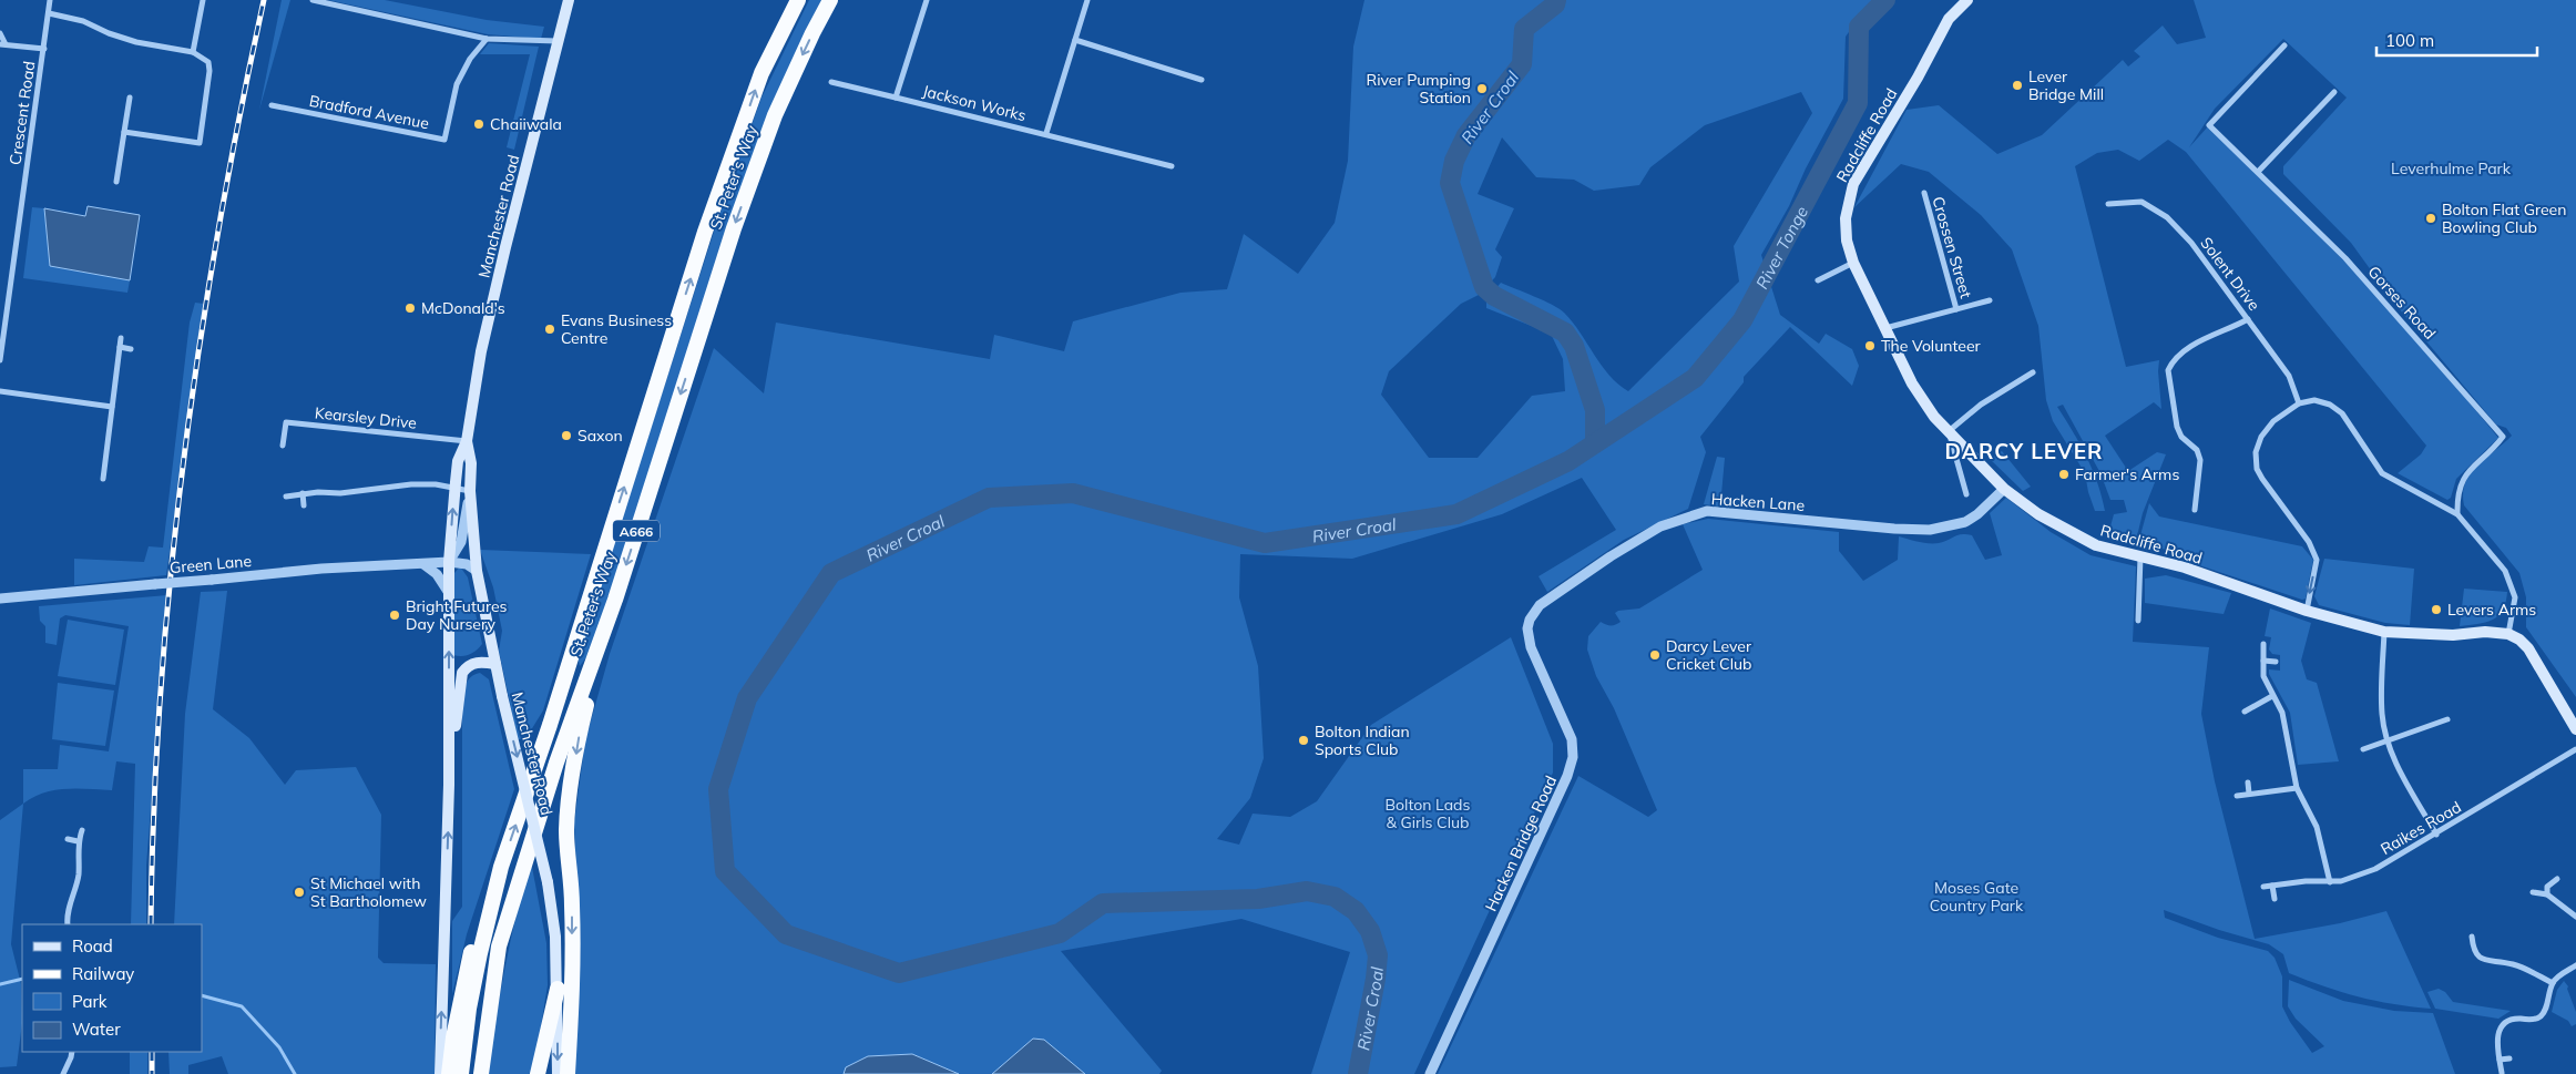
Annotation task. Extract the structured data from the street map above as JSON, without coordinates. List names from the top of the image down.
{
  "streets": {
    "highway": ["St. Peter's Way", "A666"],
    "main road": ["Radcliffe Road", "Manchester Road"],
    "street": [
      "Jackson Works",
      "Bradford Avenue",
      "Crescent Road",
      "Crossen Street",
      "Solent Drive",
      "Gorses Road",
      "Kearsley Drive",
      "Hacken Lane",
      "Green Lane",
      "Raikes Road",
      "Hacken Bridge Road"
    ]
  },
  "crossings": [
    ["Radcliffe Road", "Hacken Lane"],
    ["Manchester Road", "Kearsley Drive"],
    ["Manchester Road", "Green Lane"],
    ["Hacken Lane", "Hacken Bridge Road"]
  ],
  "districts": ["DARCY LEVER"],
  "water": ["River Croal", "River Tonge"],
  "parks": ["Leverhulme Park", "Bolton Lads & Girls Club", "Moses Gate Country Park"],
  "places": [
    "Lever Bridge Mill",
    "River Pumping Station",
    "Chaiiwala",
    "Bolton Flat Green Bowling Club",
    "McDonald's",
    "Evans Business Centre",
    "The Volunteer",
    "Saxon",
    "Farmer's Arms",
    "Levers Arms",
    "Bright Futures Day Nursery",
    "Darcy Lever Cricket Club",
    "Bolton Indian Sports Club",
    "St Michael with St Bartholomew"
  ],
  "legend": [
    "Road",
    "Railway",
    "Park",
    "Water"
  ],
  "scale_bar": "100 m"
}
